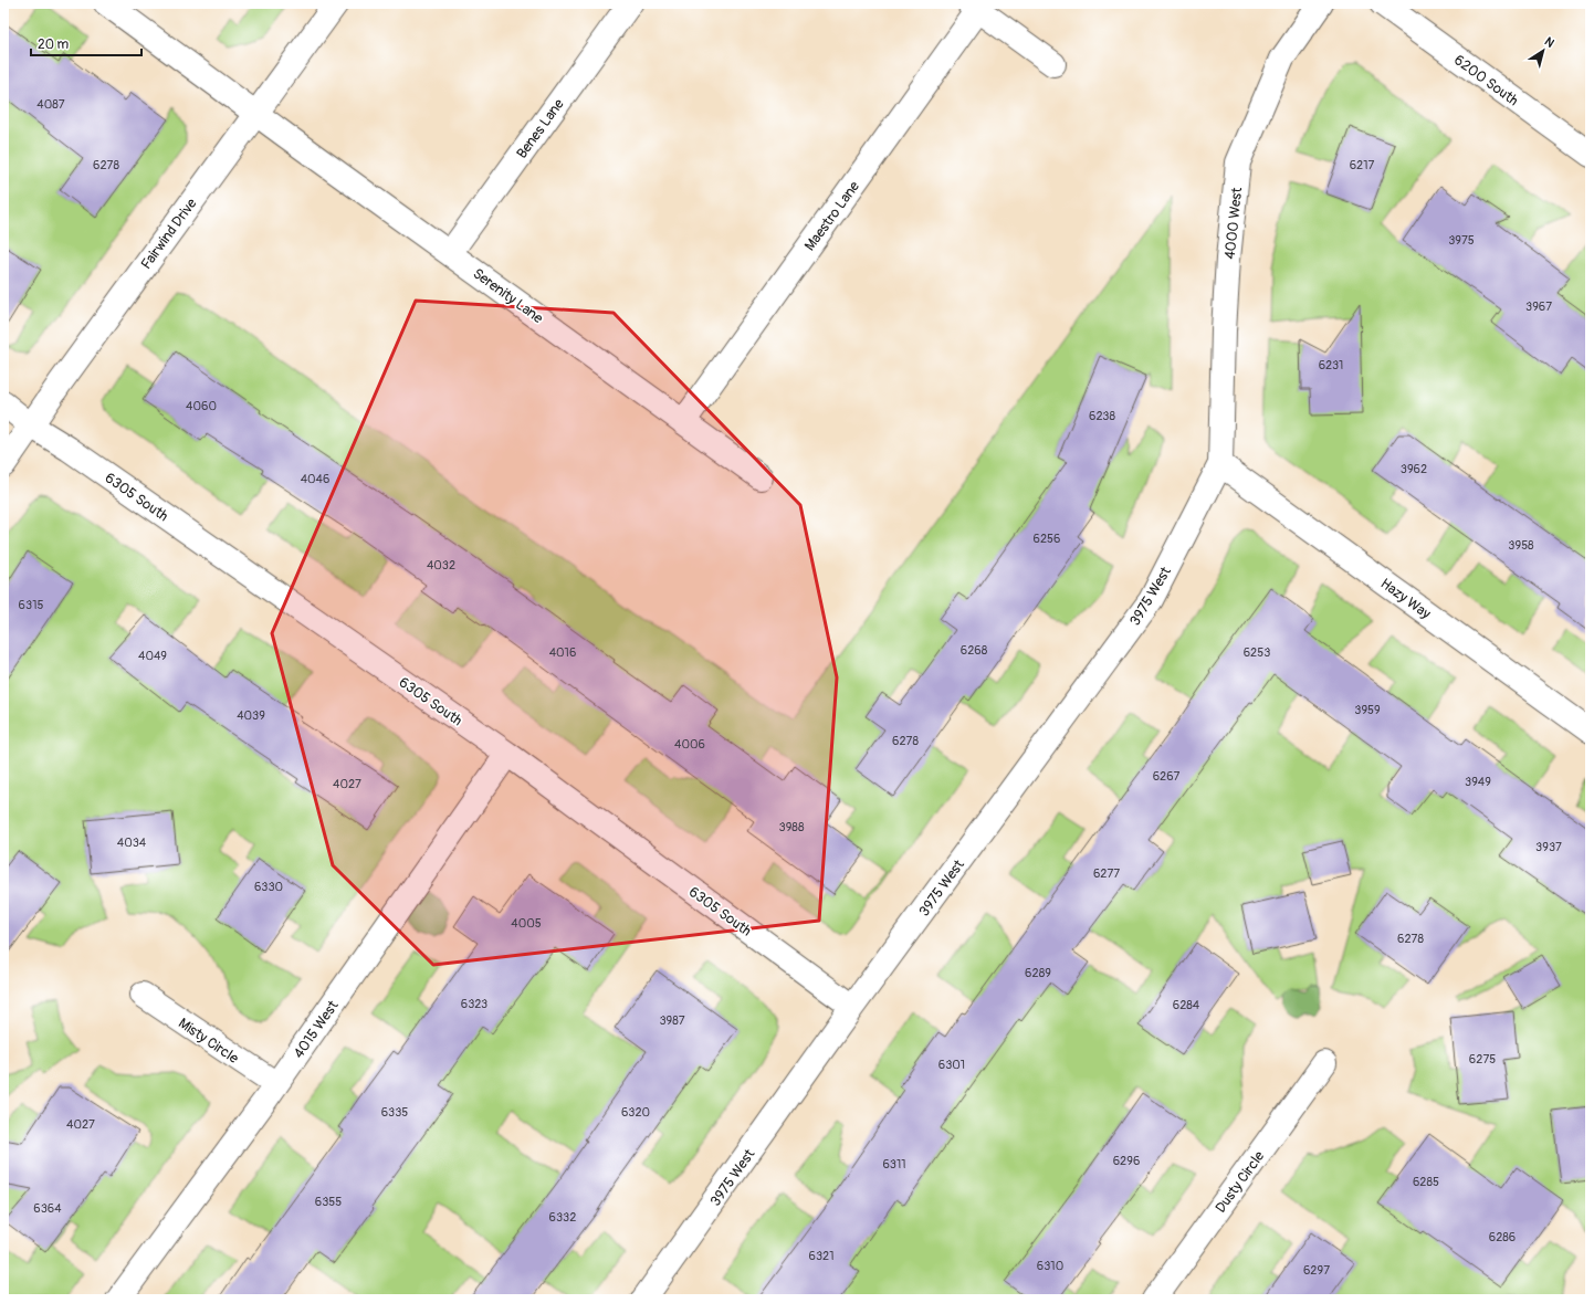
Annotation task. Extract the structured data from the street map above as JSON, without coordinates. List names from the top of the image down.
{
  "streets": {
    "street": [
      "6200 South",
      "Benes Lane",
      "Maestro Lane",
      "4000 West",
      "Fairwind Drive",
      "Serenity Lane",
      "6305 South",
      "3975 West",
      "Hazy Way",
      "4015 West",
      "Misty Circle",
      "Dusty Circle"
    ]
  },
  "crossings": [
    ["Benes Lane", "Serenity Lane"],
    ["Maestro Lane", "Serenity Lane"],
    ["4000 West", "3975 West"],
    ["4000 West", "Hazy Way"],
    ["Fairwind Drive", "Serenity Lane"],
    ["Fairwind Drive", "6305 South"],
    ["6305 South", "3975 West"],
    ["6305 South", "4015 West"],
    ["3975 West", "Hazy Way"],
    ["4015 West", "Misty Circle"]
  ],
  "house_numbers": [
    "4087",
    "6278",
    "6217",
    "3975",
    "3967",
    "6231",
    "4060",
    "6238",
    "3962",
    "4046",
    "6256",
    "3958",
    "4032",
    "6315",
    "6268",
    "4016",
    "6253",
    "4049",
    "3959",
    "4039",
    "6278",
    "4006",
    "6267",
    "3949",
    "4027",
    "3988",
    "4034",
    "3937",
    "6277",
    "6330",
    "4005",
    "6278",
    "6289",
    "6323",
    "6284",
    "3987",
    "6275",
    "6301",
    "6335",
    "6320",
    "4027",
    "6296",
    "6311",
    "6285",
    "6355",
    "6364",
    "6332",
    "6286",
    "6321",
    "6310",
    "6297"
  ],
  "scale_bar": "20 m",
  "north": "top right"
}
